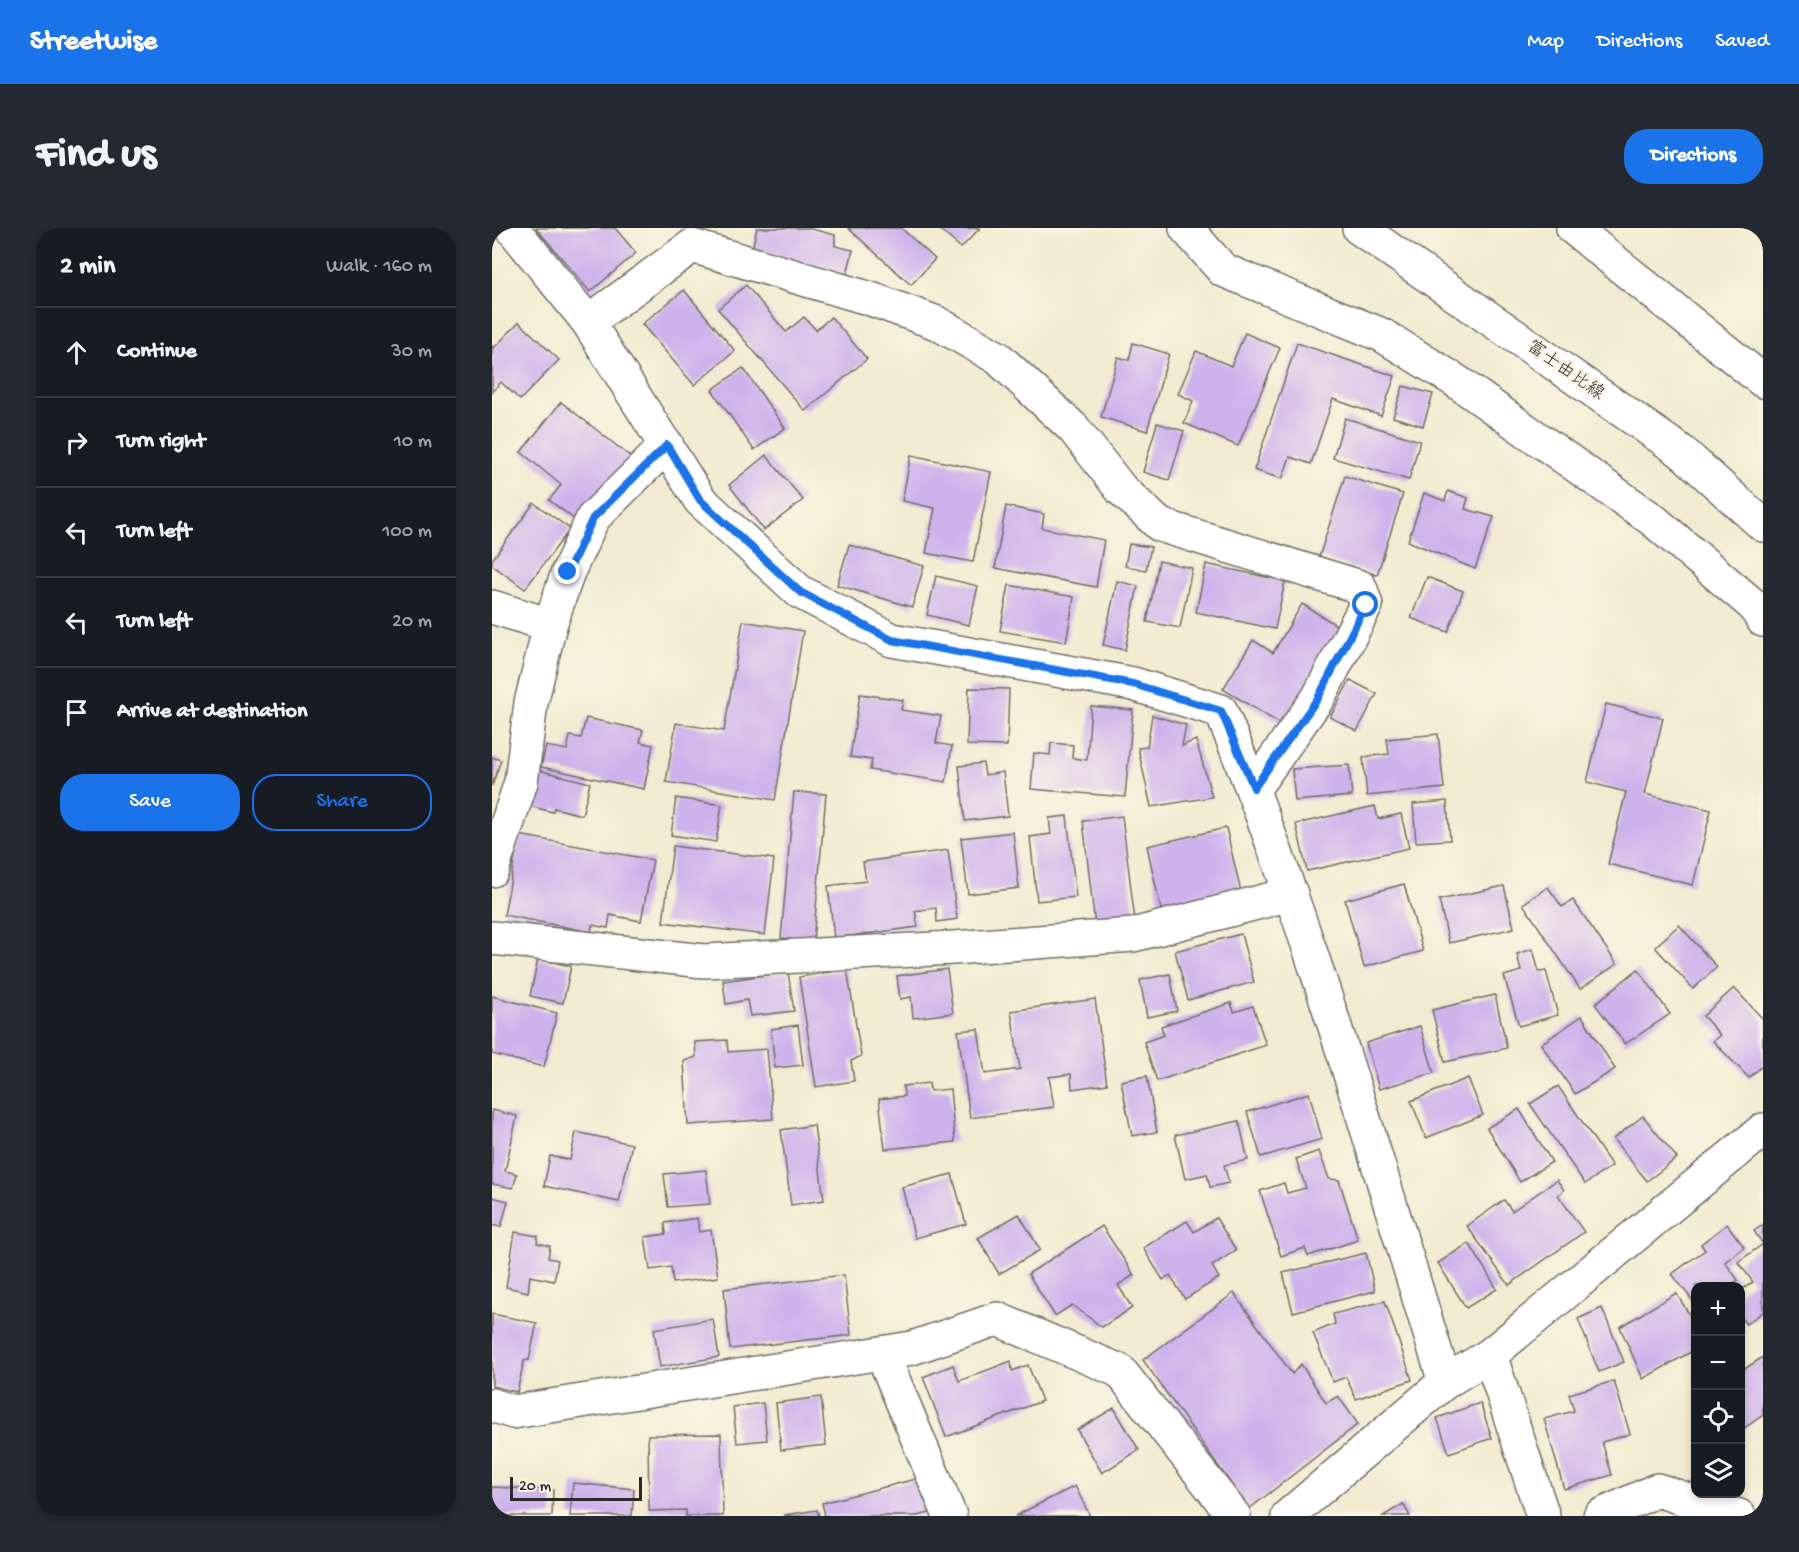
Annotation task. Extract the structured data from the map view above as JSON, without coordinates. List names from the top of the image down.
{
  "streets": {
    "street": ["富士由比線"]
  },
  "scale_bar": "20 m",
  "page": {
    "header": "Streetwise",
    "nav": ["Map", "Directions", "Saved"],
    "buttons": [
      "Directions",
      ["Save", "Share"]
    ],
    "title": "Find us",
    "heading": ["2 min", "Walk · 160 m"],
    "list": [
      ["Continue", "30 m"],
      ["Turn right", "10 m"],
      ["Turn left", "100 m"],
      ["Turn left", "20 m"],
      "Arrive at destination"
    ],
    "map_buttons": ["+", "−"],
    "scale": "20 m"
  }
}
